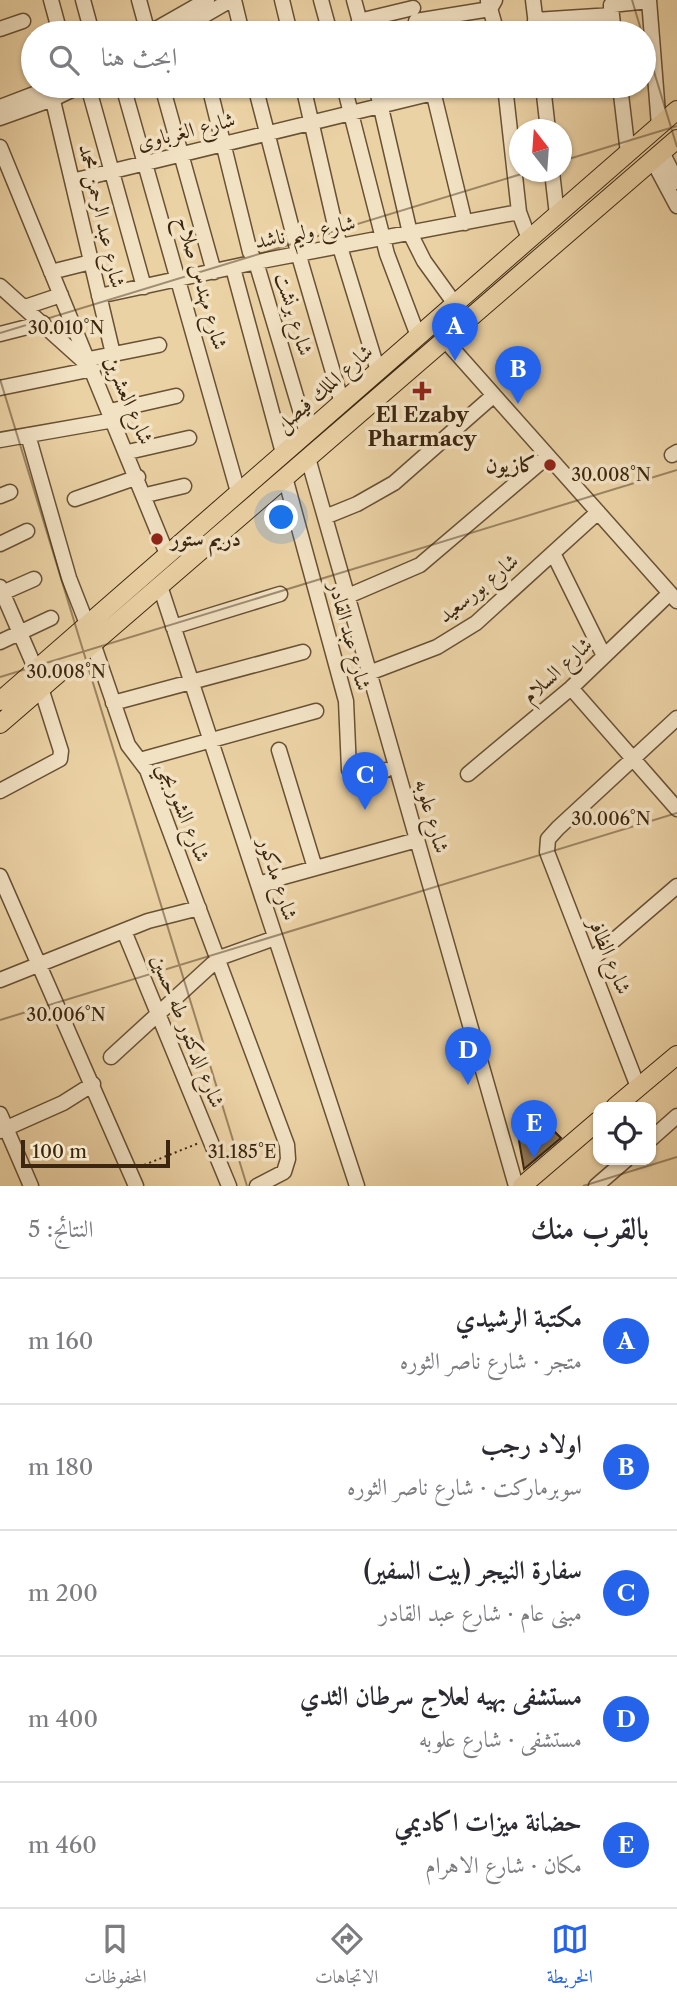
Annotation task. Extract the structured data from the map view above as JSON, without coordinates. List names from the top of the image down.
{
  "streets": {
    "main road": ["شارع الملك فيصل"],
    "street": [
      "شارع الغرباوى",
      "شارع عبد الرحمن محمد",
      "شارع وليم ناشد",
      "شارع مهندس صلاح",
      "شارع برنشت",
      "شارع العشرين",
      "شارع بورسعيد",
      "شارع عبد القادر",
      "شارع السلام",
      "شارع الشوربجي",
      "شارع علوبه",
      "شارع مدكور",
      "شارع الظافر",
      "شارع الدكتور طه حسين"
    ]
  },
  "crossings": [
    ["شارع الغرباوى", "شارع عبد الرحمن محمد"],
    ["شارع الغرباوى", "شارع مهندس صلاح"],
    ["شارع الغرباوى", "شارع برنشت"],
    ["شارع عبد الرحمن محمد", "شارع وليم ناشد"],
    ["شارع وليم ناشد", "شارع مهندس صلاح"],
    ["شارع وليم ناشد", "شارع برنشت"],
    ["شارع مهندس صلاح", "شارع الملك فيصل"],
    ["شارع برنشت", "شارع الملك فيصل"],
    ["شارع الملك فيصل", "شارع العشرين"],
    ["شارع الملك فيصل", "شارع عبد القادر"],
    ["شارع الملك فيصل", "شارع الشوربجي"],
    ["شارع الملك فيصل", "شارع علوبه"],
    ["شارع الملك فيصل", "شارع مدكور"],
    ["شارع بورسعيد", "شارع علوبه"]
  ],
  "places": {
    "health": ["El Ezaby Pharmacy"],
    "other": ["كازيون", "دريم ستور"]
  },
  "scale_bar": "100 m",
  "north": "top",
  "page": {
    "search": "ابحث هنا",
    "pins": [
      "A",
      "B",
      "C",
      "D",
      "E"
    ],
    "scale": "100 m",
    "heading": ["بالقرب منك", "النتائج: 5"],
    "list": [
      {
        "mark": "A",
        "name": "مكتبة الرشيدي",
        "note": "متجر · شارع ناصر الثوره",
        "value": "160 m"
      },
      {
        "mark": "B",
        "name": "اولاد رجب",
        "note": "سوبرماركت · شارع ناصر الثوره",
        "value": "180 m"
      },
      {
        "mark": "C",
        "name": "سفارة النيجر (بيت السفير)",
        "note": "مبنى عام · شارع عبد القادر",
        "value": "200 m"
      },
      {
        "mark": "D",
        "name": "مستشفى بهيه لعلاج سرطان الثدي",
        "note": "مستشفى · شارع علوبه",
        "value": "400 m"
      },
      {
        "mark": "E",
        "name": "حضانة ميزات اكاديمي",
        "note": "مكان · شارع الاهرام",
        "value": "460 m"
      }
    ],
    "nav": ["الخريطة", "الاتجاهات", "المحفوظات"]
  },
  "coordinates": [
    "30.010°N",
    "30.008°N",
    "30.006°N",
    "31.185°E"
  ]
}
